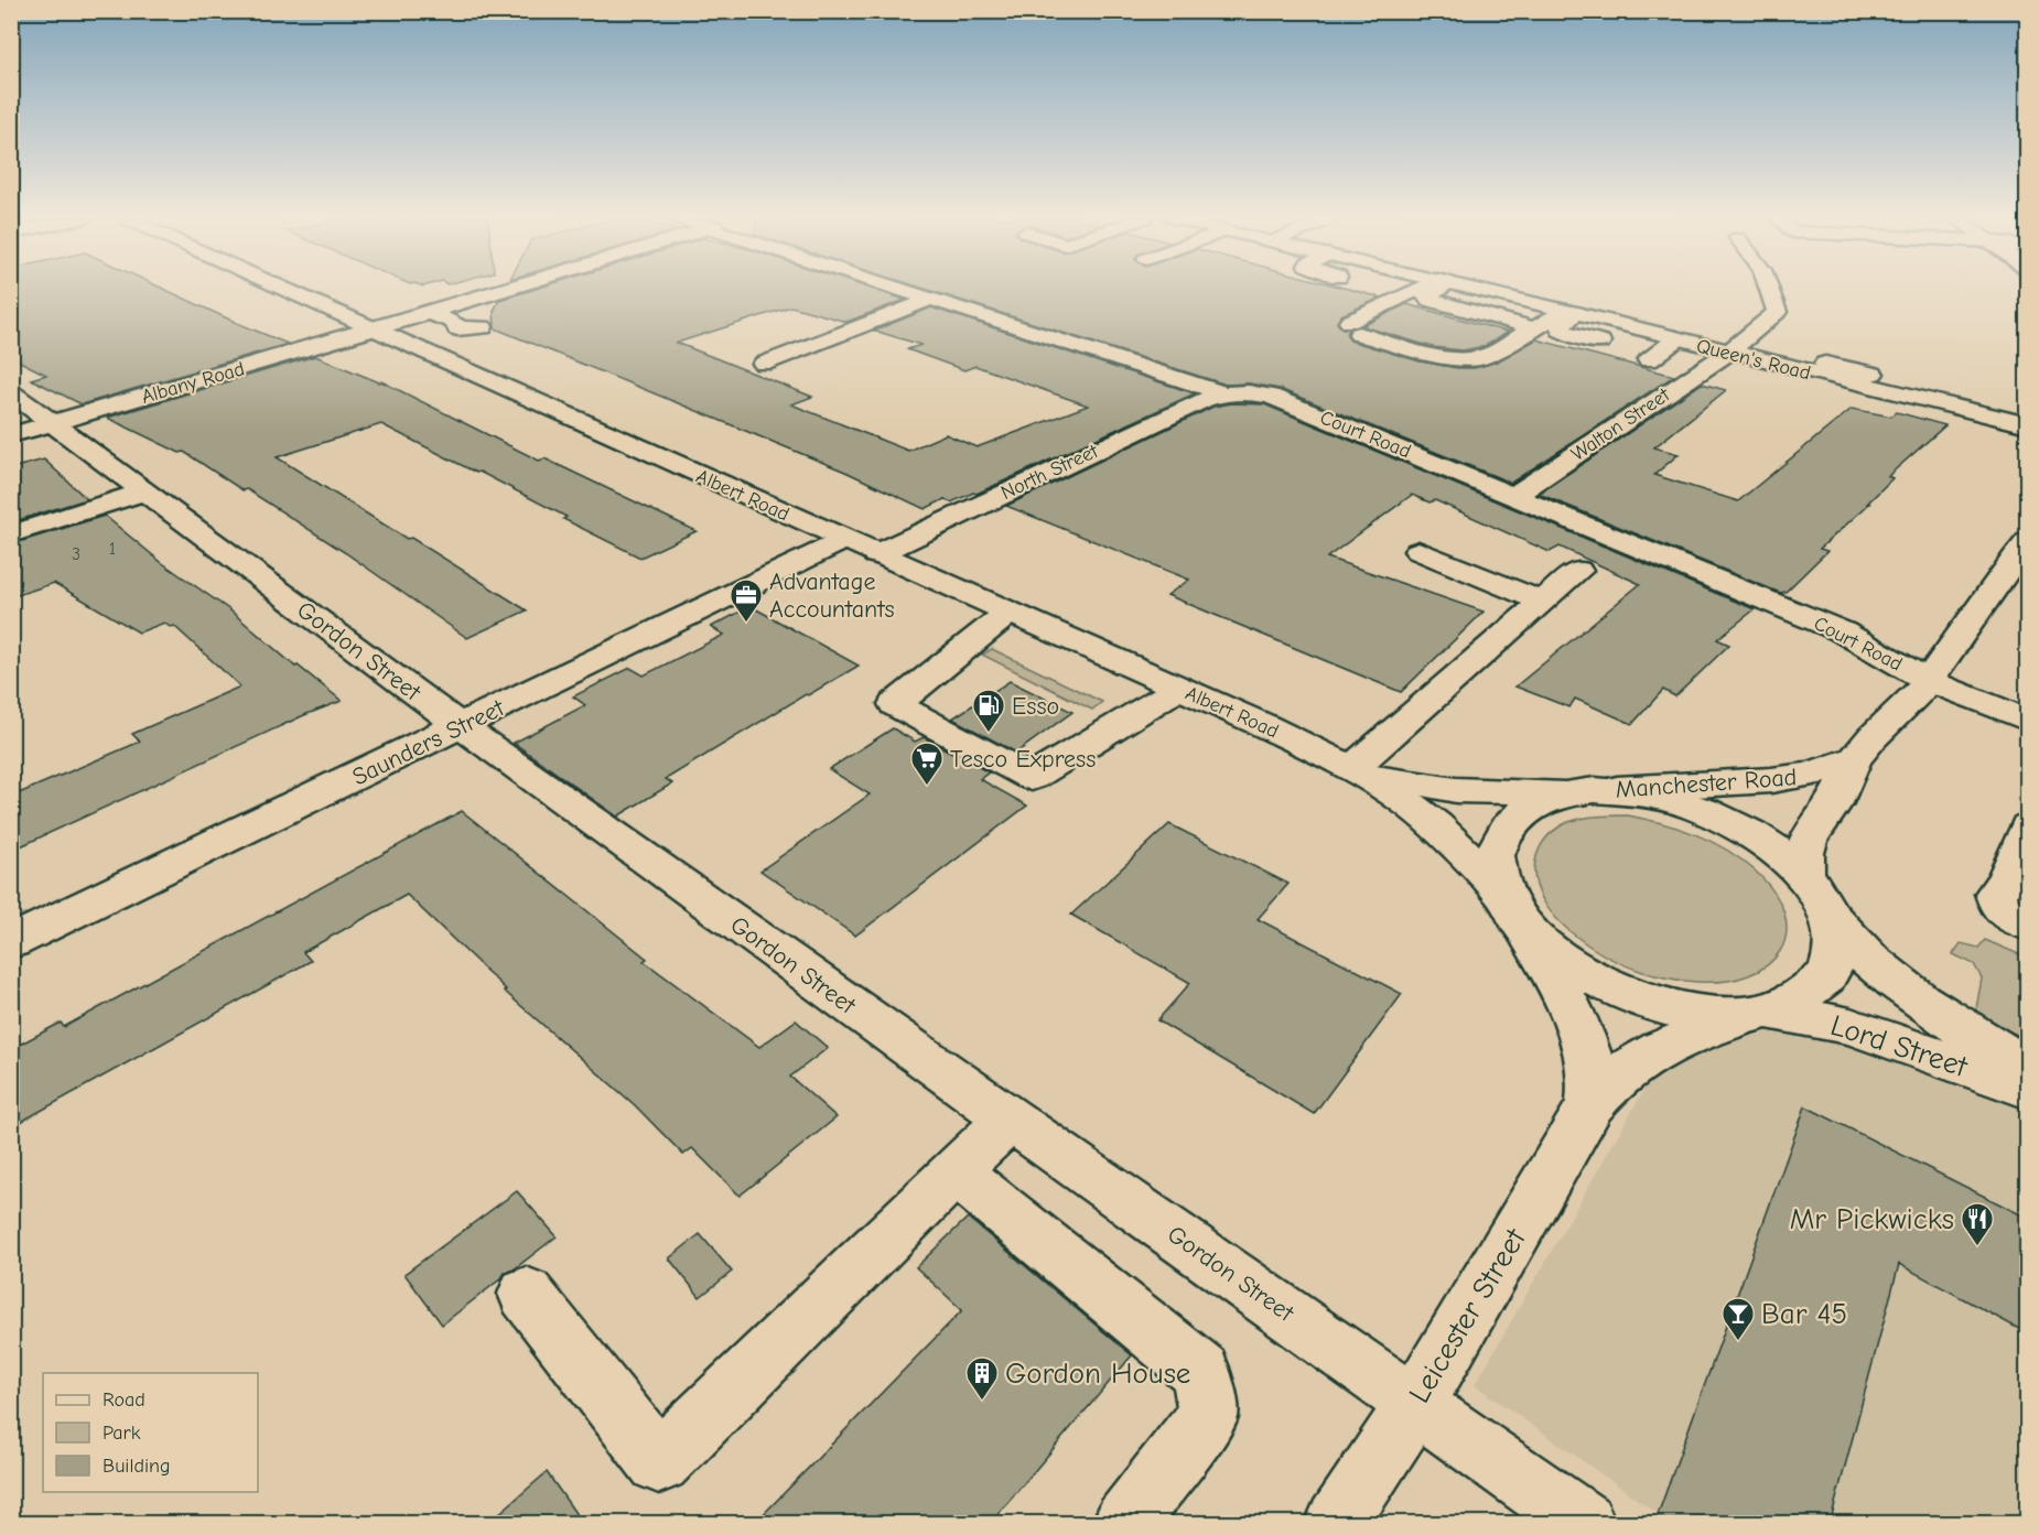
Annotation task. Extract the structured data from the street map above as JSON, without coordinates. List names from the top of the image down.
{
  "streets": {
    "main road": [
      "Queen's Road",
      "Albany Road",
      "Walton Street",
      "Court Road",
      "North Street",
      "Albert Road",
      "Gordon Street",
      "Saunders Street",
      "Manchester Road",
      "Lord Street",
      "Leicester Street"
    ]
  },
  "crossings": [
    ["Queen's Road", "Walton Street"],
    ["Albany Road", "Albert Road"],
    ["Albany Road", "Gordon Street"],
    ["Walton Street", "Court Road"],
    ["Court Road", "North Street"],
    ["Court Road", "Manchester Road"],
    ["North Street", "Albert Road"],
    ["Albert Road", "Saunders Street"],
    ["Albert Road", "Manchester Road"],
    ["Albert Road", "Lord Street"],
    ["Albert Road", "Leicester Street"],
    ["Gordon Street", "Saunders Street"],
    ["Gordon Street", "Leicester Street"],
    ["Manchester Road", "Lord Street"],
    ["Lord Street", "Leicester Street"]
  ],
  "places": {
    "office": ["Advantage Accountants"],
    "fuel station": ["Esso"],
    "supermarket": ["Tesco Express"],
    "restaurant": ["Mr Pickwicks"],
    "bar": ["Bar 45"],
    "building": ["Gordon House"]
  },
  "house_numbers": ["1", "3"],
  "legend": ["Road", "Park", "Building"]
}
